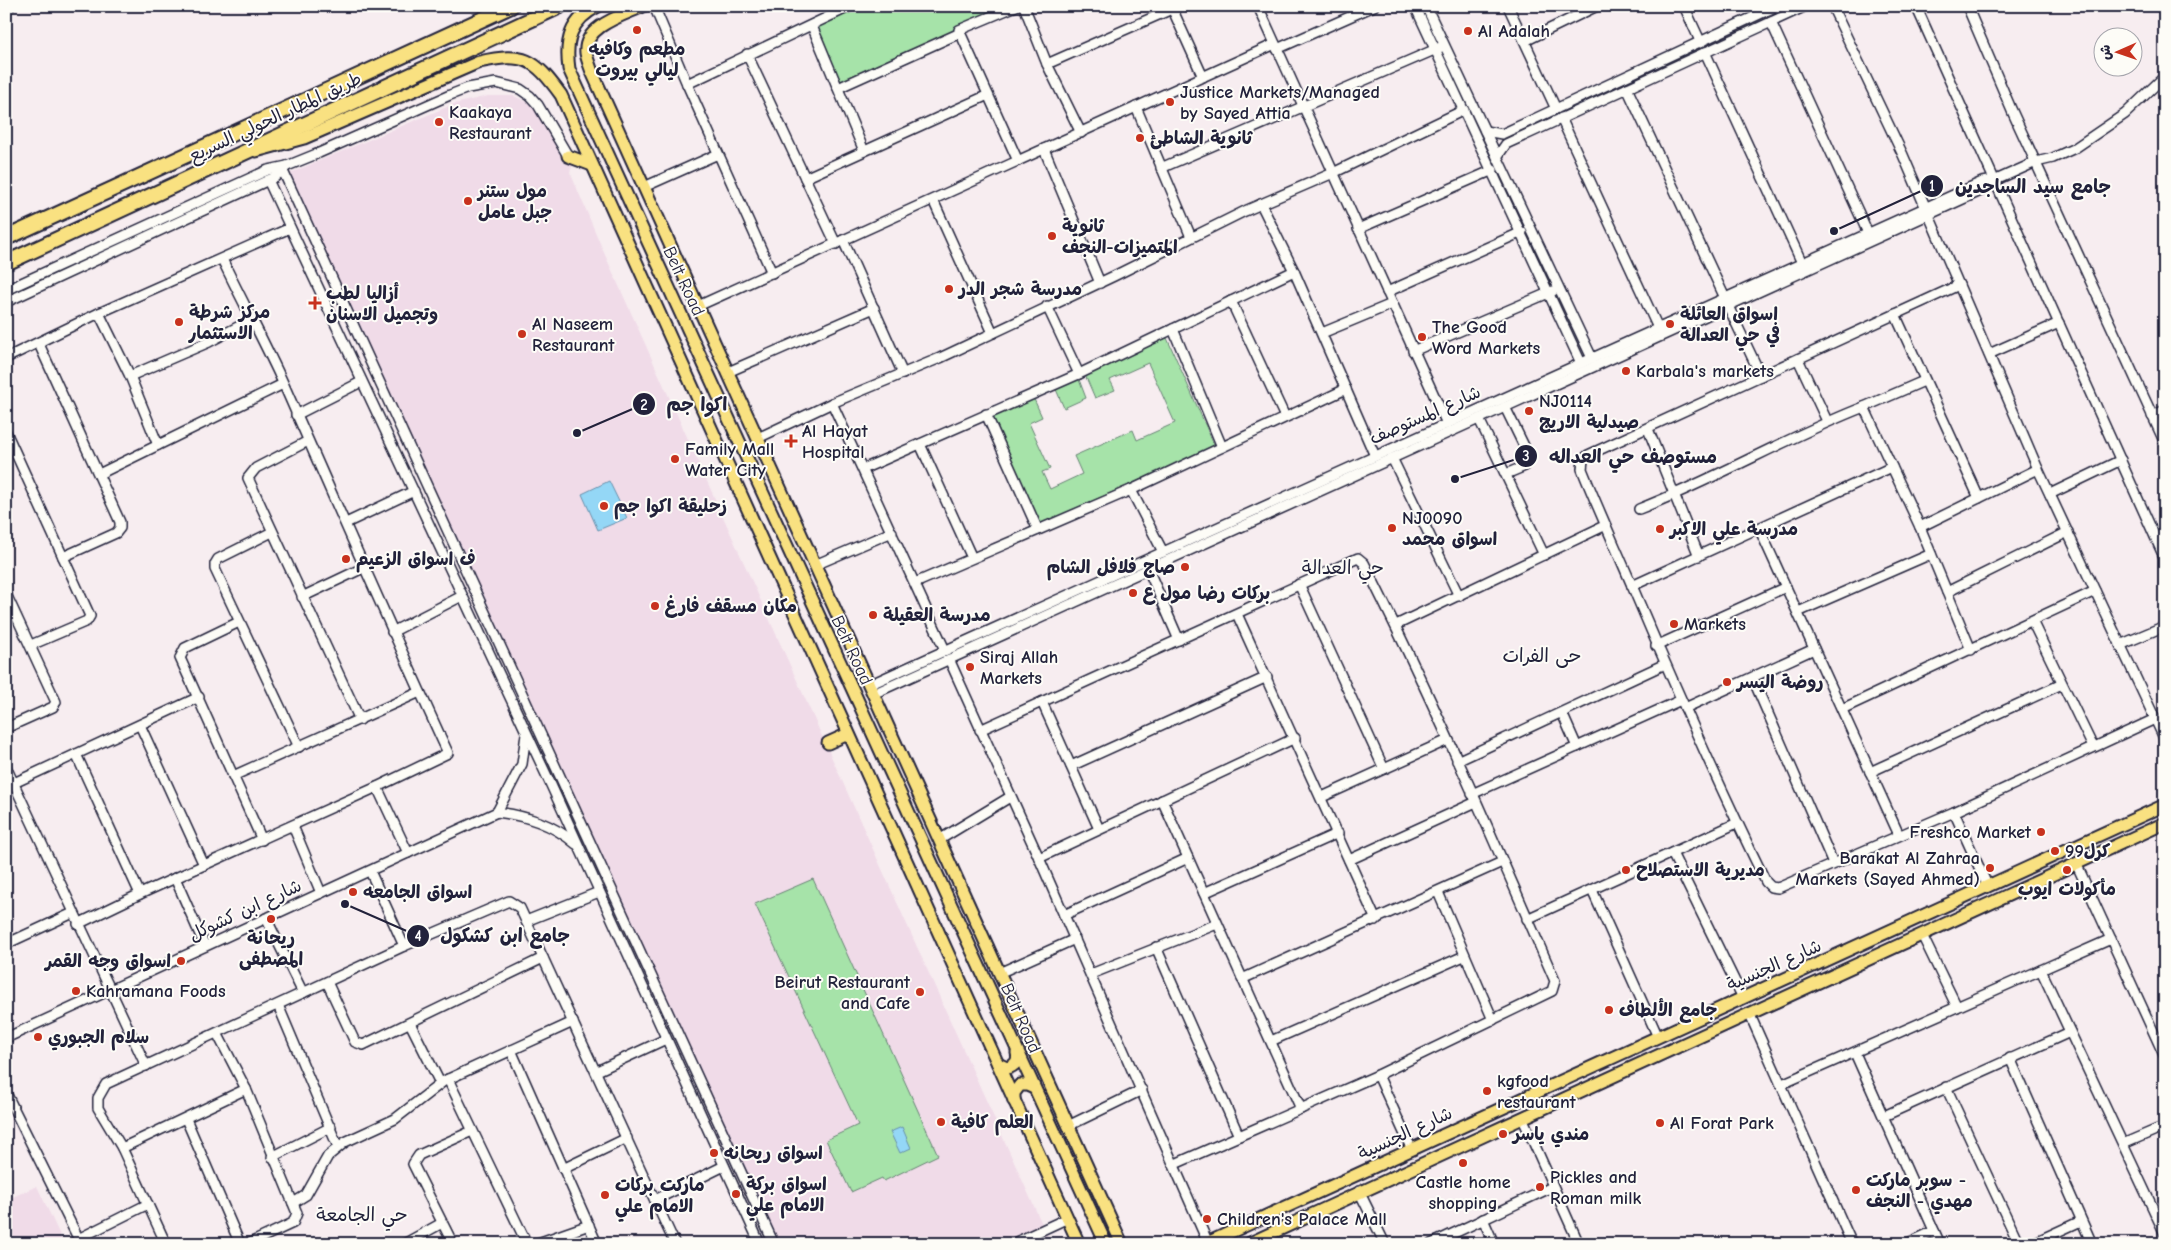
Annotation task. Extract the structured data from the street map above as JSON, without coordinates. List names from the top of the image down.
{
  "streets": {
    "highway": ["طريق المطار الحولي السريع"],
    "main road": ["Belt Road", "شارع الجنسية"],
    "street": ["شارع المستوصف", "شارع ابن كشوكل"]
  },
  "crossings": [
    ["طريق المطار الحولي السريع", "Belt Road"]
  ],
  "districts": ["حي العدالة", "حی الفرات", "حي الجامعة"],
  "places": {
    "other": [
      "مطعم وكافيه ليالي بيروت",
      "Al Adalah",
      "Justice Markets/Managed by Sayed Attia",
      "Kaakaya Restaurant",
      "ثانوية الشاطئ",
      "مول ستنر جبل عامل",
      "جامع سيد الساجدين",
      "ثانوية المتميزات-النجف",
      "مدرسة شجر الدر",
      "مركز شرطة الاستثمار",
      "اسواق العائلة في حي العدالة",
      "Al Naseem Restaurant",
      "The Good Word Markets",
      "Karbala's markets",
      "NJ0114 صيدلية الاريج",
      "اكوا جم",
      "Family Mall Water City",
      "مستوصف حي العداله",
      "زحليقة اكوا جم",
      "NJ0090 اسواق محمد",
      "مدرسة علي الاكبر",
      "ف اسواق الزعيم",
      "صاج فلافل الشام",
      "برکات رضا مول ع",
      "مكان مسقف فارغ",
      "مدرسة العقيلة",
      "Markets",
      "Siraj Allah Markets",
      "روضة اليسر",
      "Freshco Market",
      "كرل99",
      "Barakat Al Zahraa Markets (Sayed Ahmed)",
      "مديرية الاستصلاح",
      "مأكولات ايوب",
      "اسواق الجامعه",
      "جامع ابن كشكول",
      "ريحانة المصطفى",
      "اسواق وجه القمر",
      "Kahramana Foods",
      "Beirut Restaurant and Cafe",
      "جامع الألطاف",
      "سلام الجبوري",
      "kgfood restaurant",
      "العلم كافية",
      "Al Forat Park",
      "مندي ياسر",
      "اسواق ريحانه",
      "Castle home shopping",
      "Pickles and Roman milk",
      "سوبر ماركت - مهدي - النجف",
      "اسواق بركة الامام علي",
      "ماركت بركات الامام علي",
      "Children's Palace Mall"
    ],
    "health": ["أزاليا لطب وتجميل الاسنان", "Al Hayat Hospital"]
  },
  "north": "left"
}
